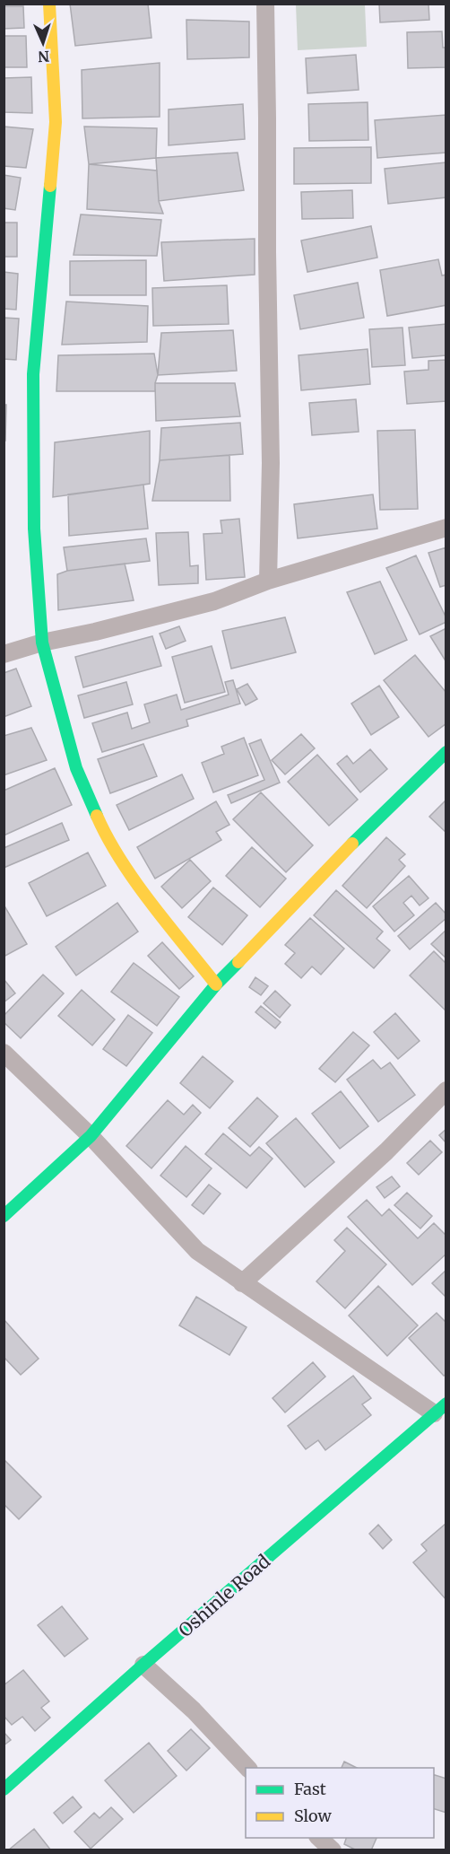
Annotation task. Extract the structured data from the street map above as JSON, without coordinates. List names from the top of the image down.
{
  "streets": {
    "street": ["Oshinle Road"]
  },
  "legend": ["Fast", "Slow"],
  "north": "bottom"
}
